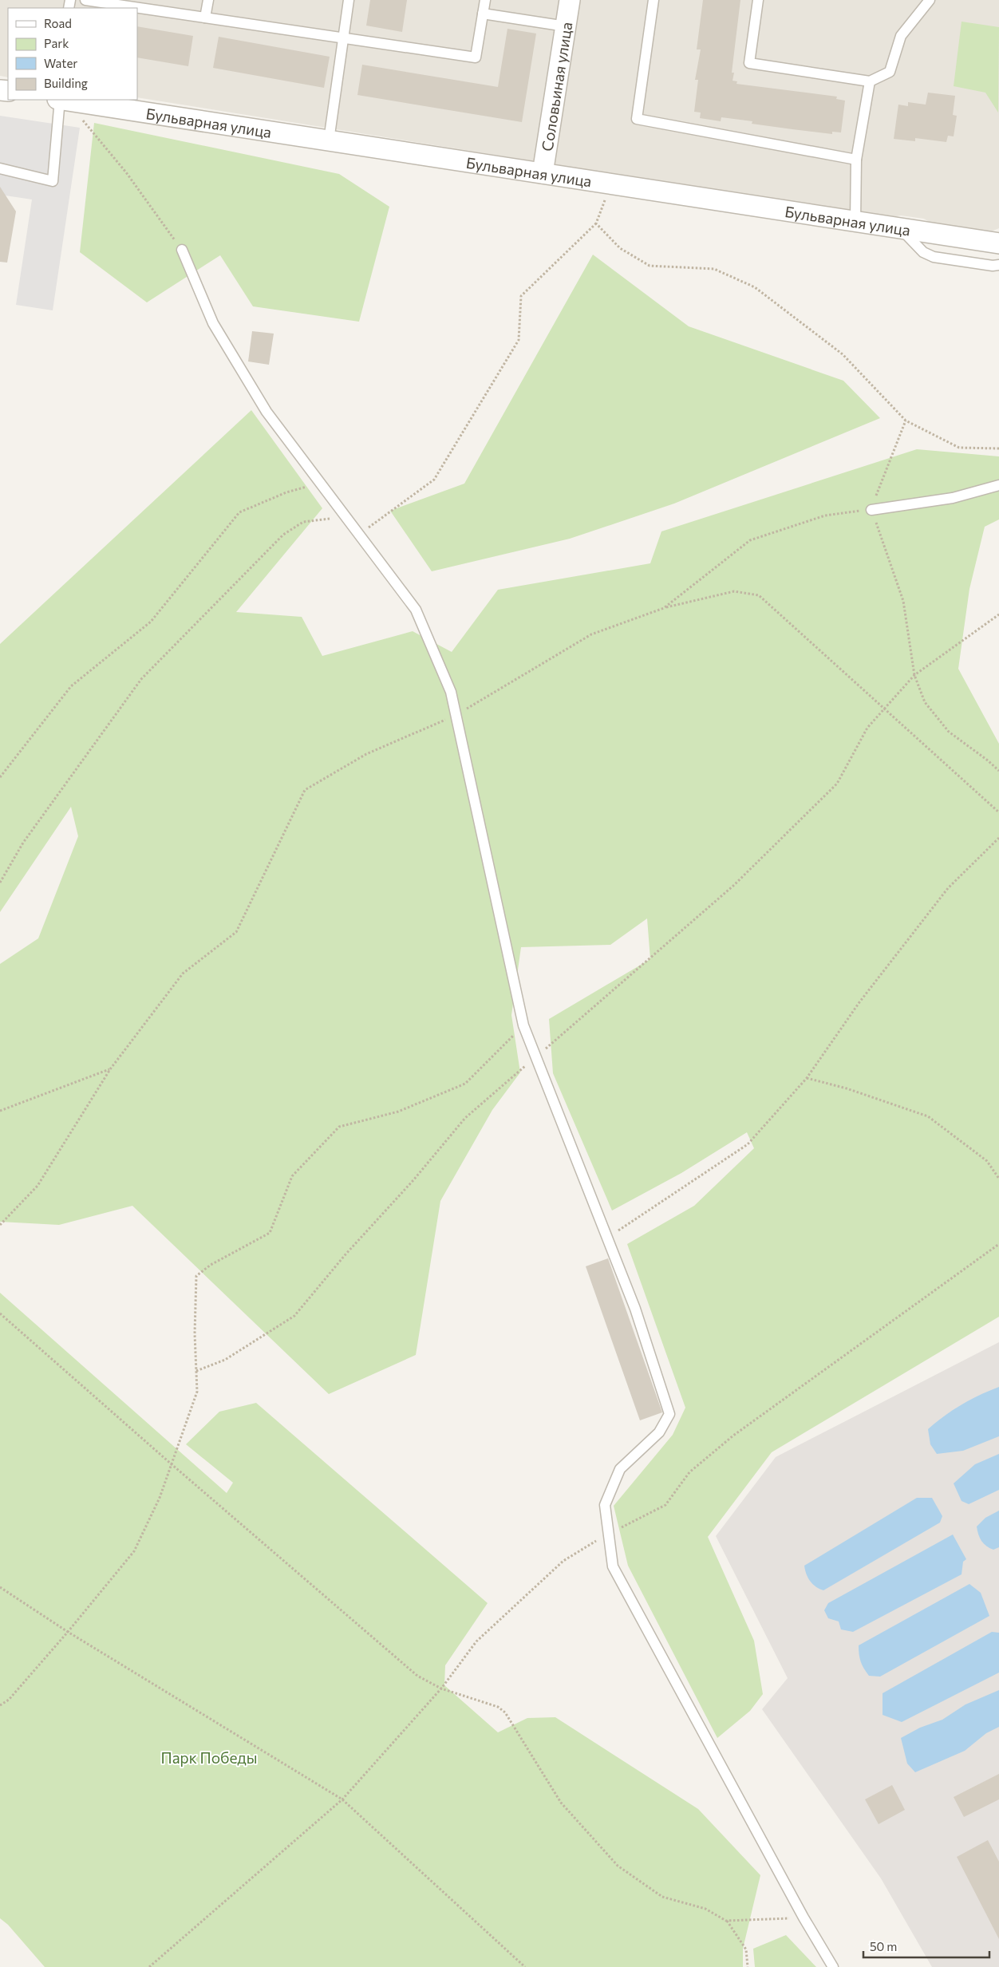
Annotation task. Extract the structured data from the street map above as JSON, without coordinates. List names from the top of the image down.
{
  "streets": {
    "street": ["Соловьиная улица", "Бульварная улица"]
  },
  "crossings": [
    ["Соловьиная улица", "Бульварная улица"]
  ],
  "parks": ["Парк Победы"],
  "legend": [
    "Road",
    "Park",
    "Water",
    "Building"
  ],
  "scale_bar": "50 m"
}
